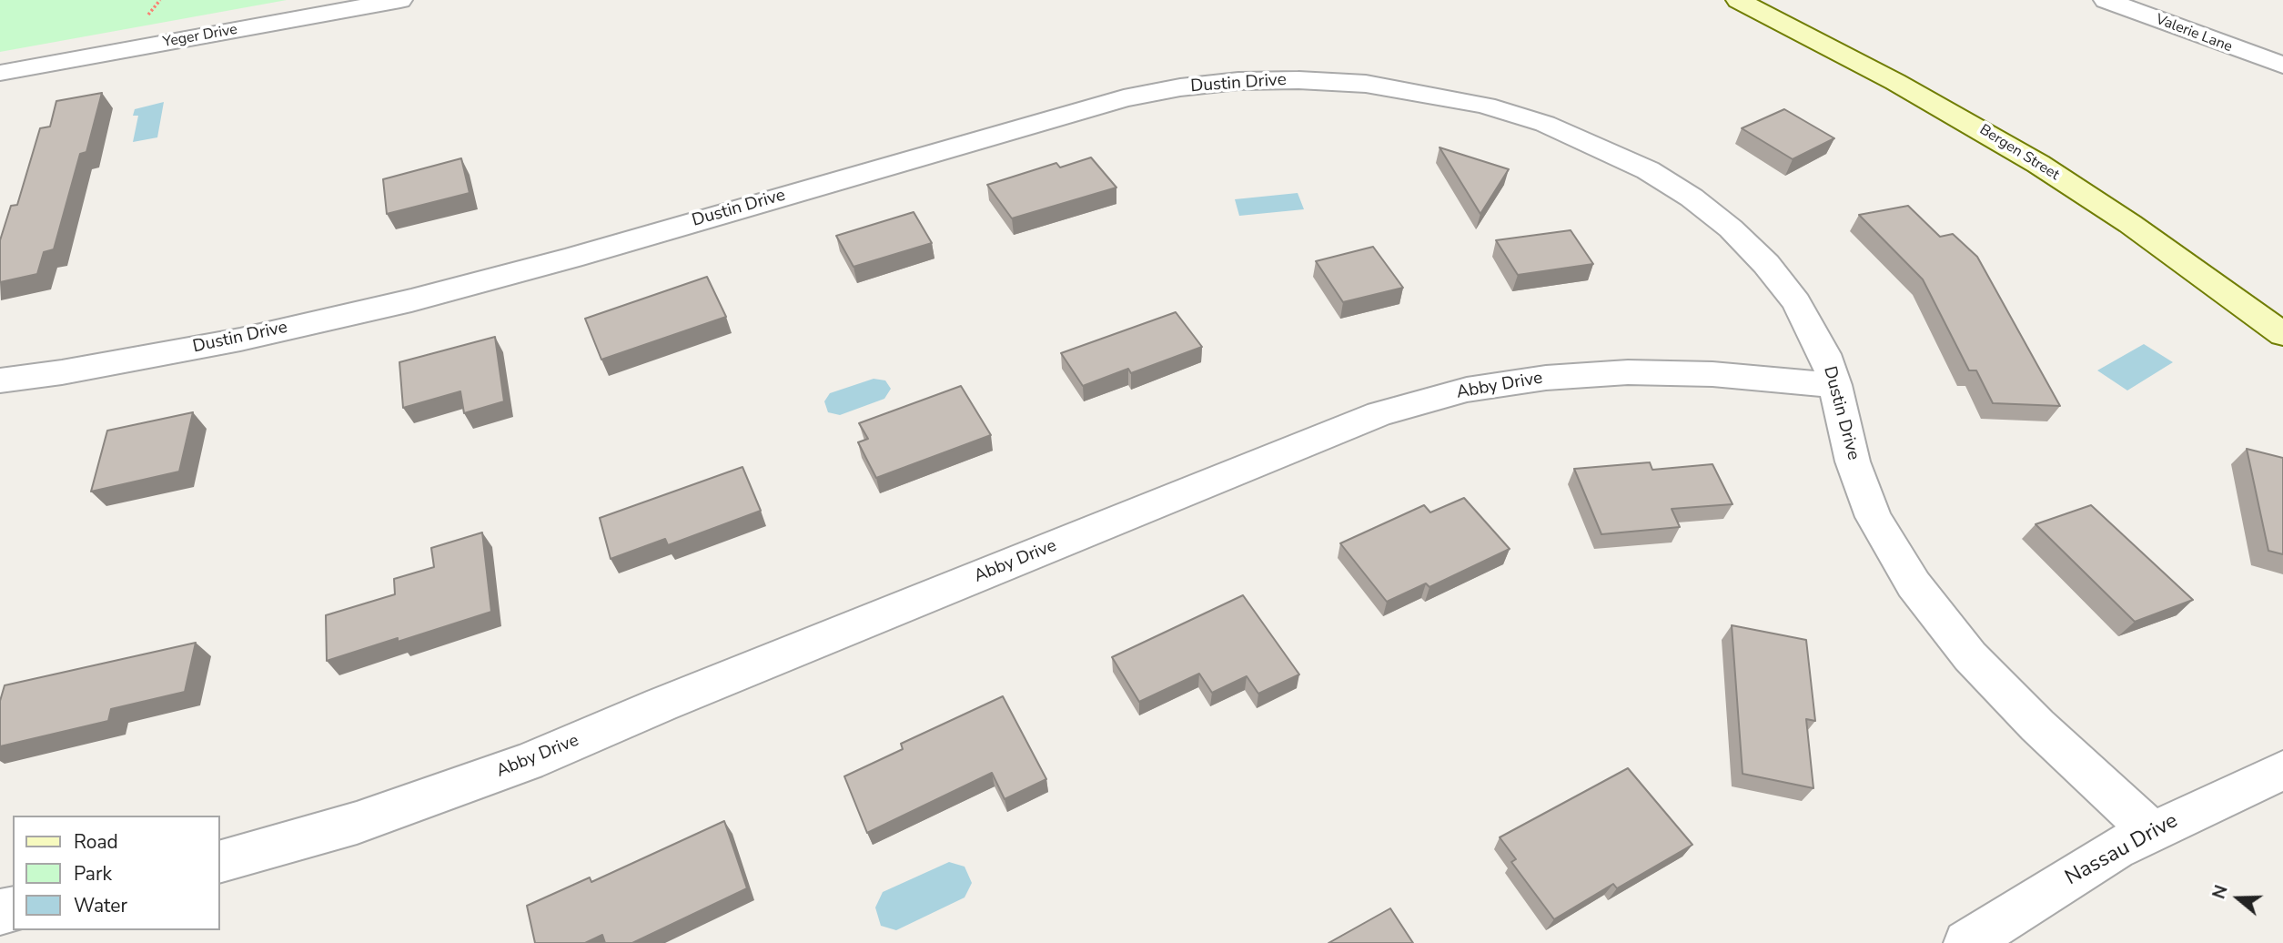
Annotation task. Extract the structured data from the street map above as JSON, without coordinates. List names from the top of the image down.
{
  "streets": {
    "street": [
      "Valerie Lane",
      "Yeger Drive",
      "Dustin Drive",
      "Bergen Street",
      "Abby Drive",
      "Nassau Drive"
    ]
  },
  "crossings": [
    ["Dustin Drive", "Abby Drive"],
    ["Dustin Drive", "Nassau Drive"]
  ],
  "legend": ["Road", "Park", "Water"],
  "north": "left"
}
